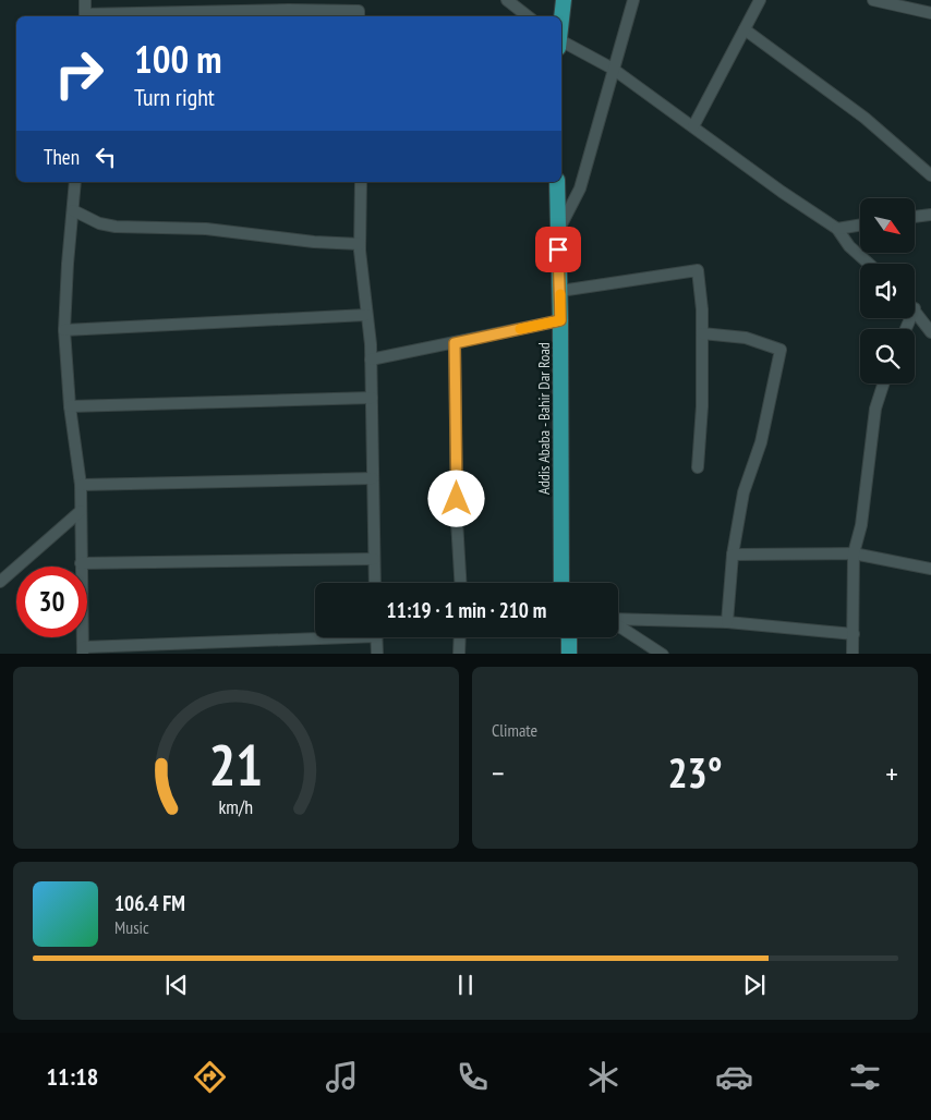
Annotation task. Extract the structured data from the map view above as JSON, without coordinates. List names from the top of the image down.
{
  "streets": {
    "highway": ["Addis Ababa - Bahir Dar Road"]
  },
  "north": "bottom right",
  "page": {
    "turn": ["100 m", "Turn right"],
    "then": "Then",
    "limit": "30",
    "trip": "11:19 · 1 min · 210 m",
    "tile": "Climate",
    "heat": ["−", "23°", "+"],
    "song": ["106.4 FM", "Music"],
    "tabs": "11:18",
    "gauge": ["21", "km/h"]
  }
}
